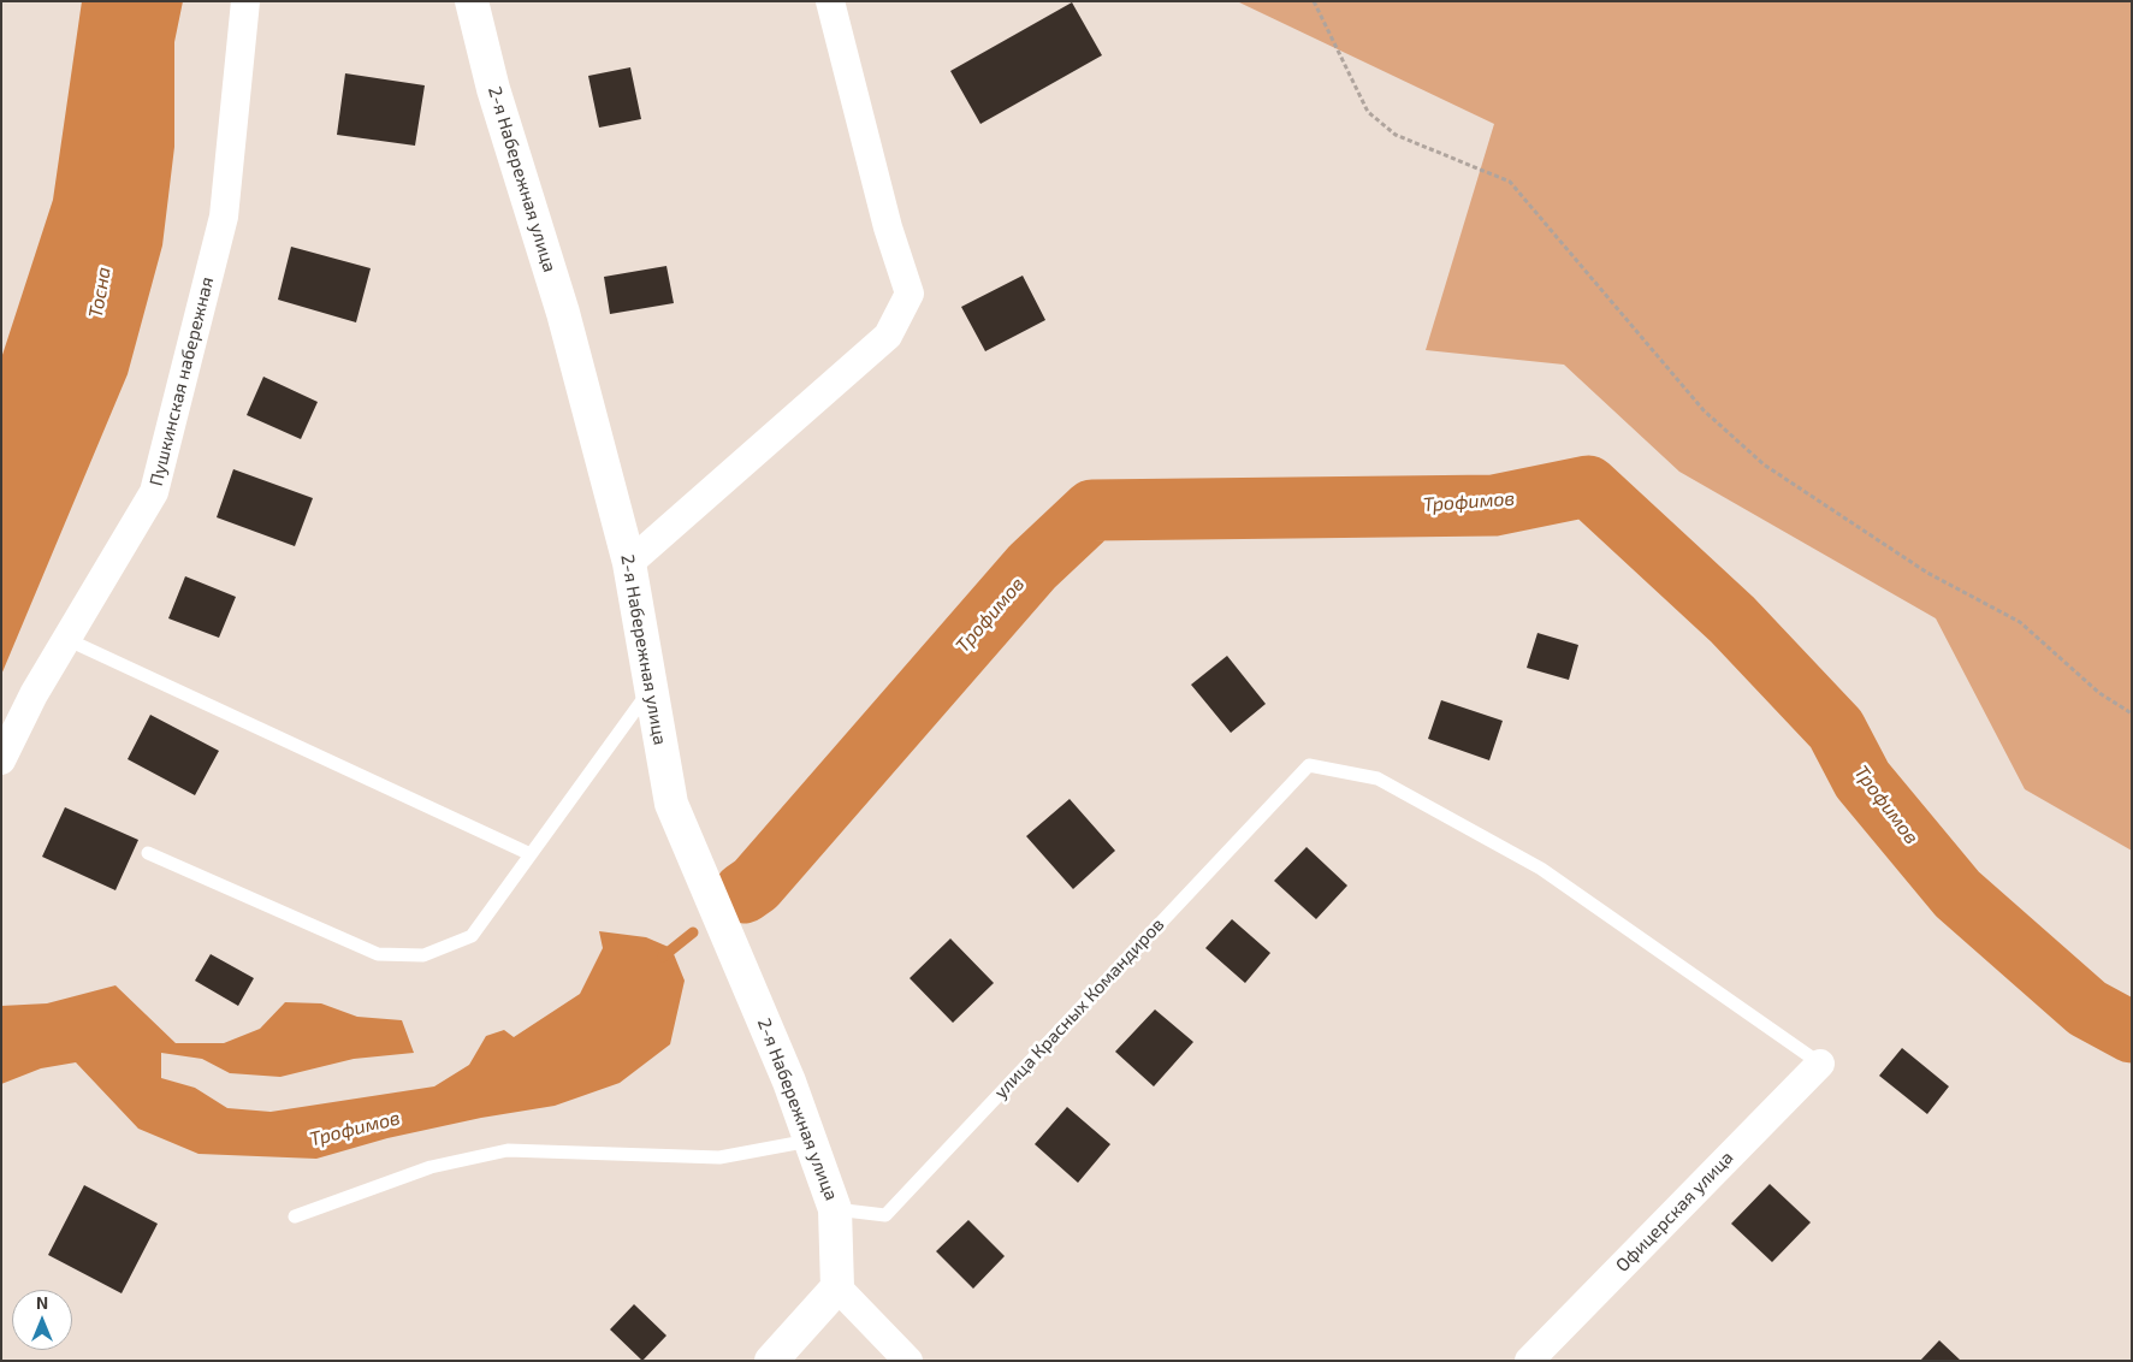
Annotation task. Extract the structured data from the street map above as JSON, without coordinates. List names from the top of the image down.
{
  "streets": {
    "street": ["2-я Набережная улица", "Пушкинская набережная", "Офицерская улица"],
    "lane": ["улица Красных Командиров"]
  },
  "crossings": [
    ["2-я Набережная улица", "улица Красных Командиров"],
    ["улица Красных Командиров", "Офицерская улица"]
  ],
  "water": ["Тосна", "Трофимов"],
  "north": "top"
}
